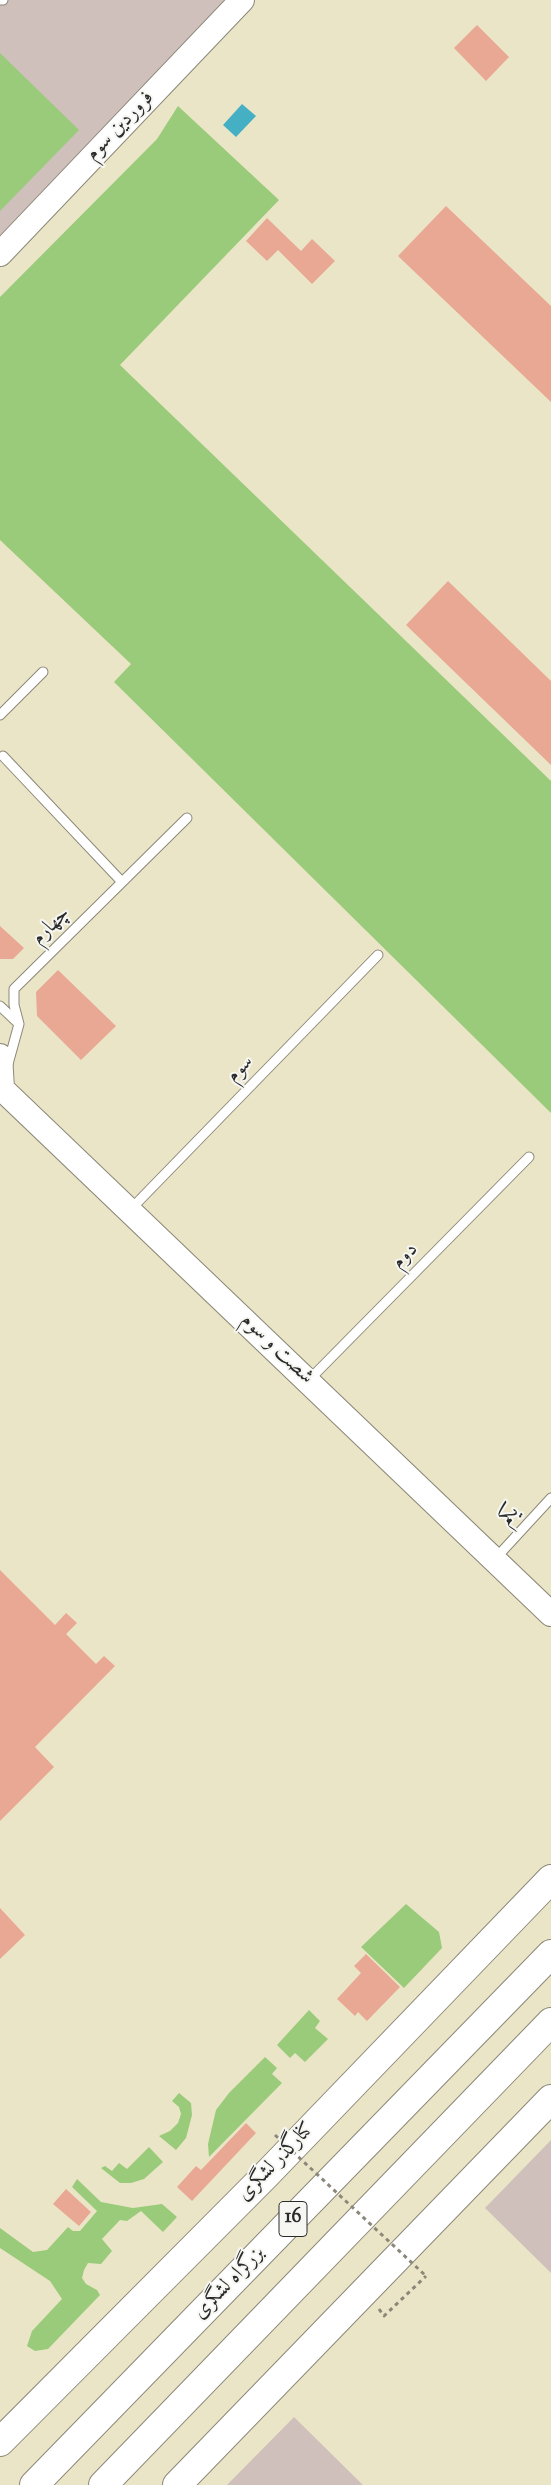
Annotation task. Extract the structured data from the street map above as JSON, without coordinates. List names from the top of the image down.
{
  "streets": {
    "main road": ["کنارگذر لشگری", "16", "بزرگراه لشگری"],
    "street": ["فروردین سوم", "شصت و سوم"],
    "lane": [
      "چهارم",
      "سوم",
      "دوم",
      "یکم"
    ]
  },
  "crossings": [
    ["چهارم", "شصت و سوم"],
    ["سوم", "شصت و سوم"],
    ["دوم", "شصت و سوم"],
    ["شصت و سوم", "یکم"]
  ]
}
